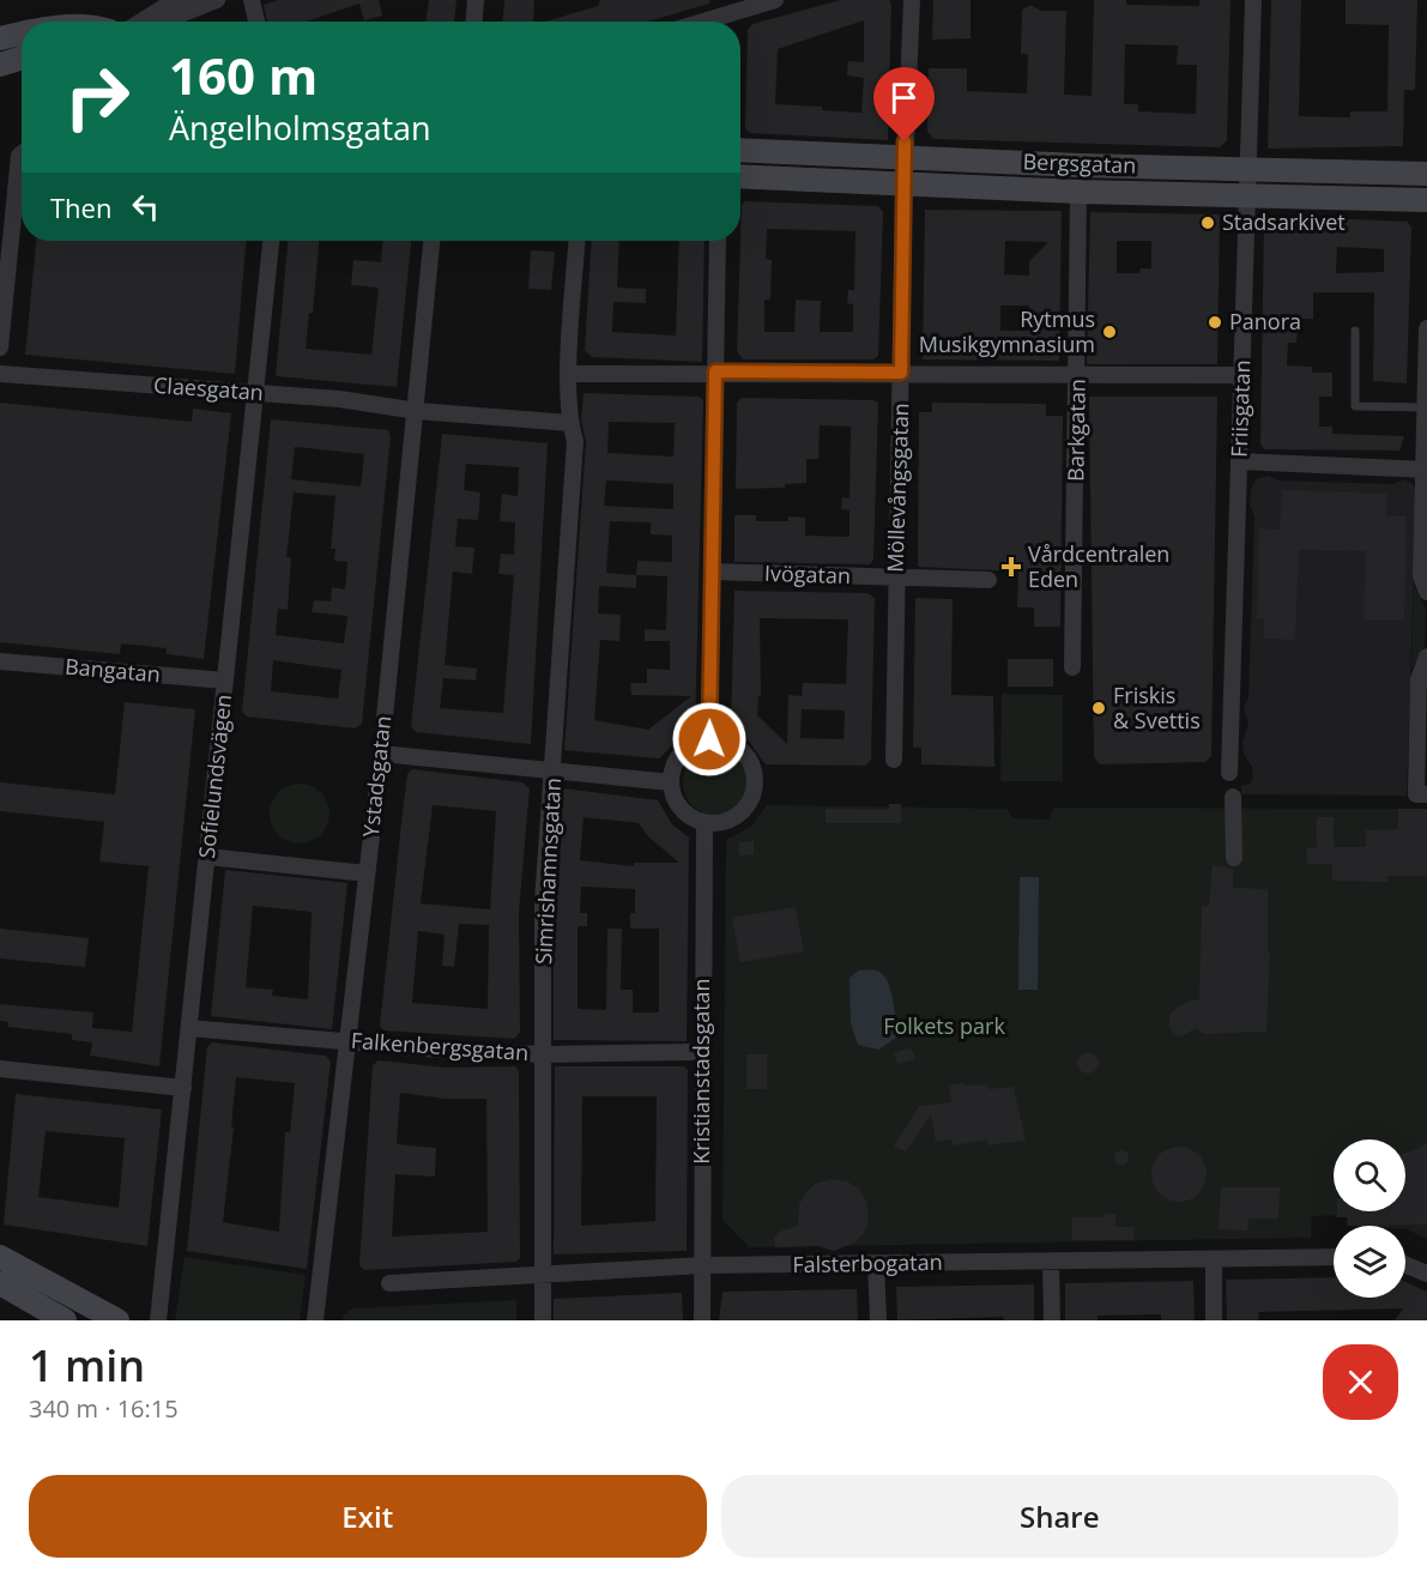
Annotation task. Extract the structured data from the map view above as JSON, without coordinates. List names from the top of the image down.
{
  "streets": {
    "street": [
      "Bergsgatan",
      "Claesgatan",
      "Friisgatan",
      "Barkgatan",
      "Möllevångsgatan",
      "Ivögatan",
      "Bangatan",
      "Sofielundsvägen",
      "Ystadsgatan",
      "Simrishamnsgatan",
      "Falkenbergsgatan",
      "Kristianstadsgatan",
      "Falsterbogatan"
    ]
  },
  "crossings": [
    ["Bergsgatan", "Friisgatan"],
    ["Bergsgatan", "Barkgatan"],
    ["Bergsgatan", "Möllevångsgatan"],
    ["Claesgatan", "Sofielundsvägen"],
    ["Claesgatan", "Ystadsgatan"],
    ["Claesgatan", "Simrishamnsgatan"],
    ["Möllevångsgatan", "Ivögatan"],
    ["Bangatan", "Sofielundsvägen"],
    ["Sofielundsvägen", "Falkenbergsgatan"],
    ["Ystadsgatan", "Falkenbergsgatan"],
    ["Simrishamnsgatan", "Falkenbergsgatan"],
    ["Simrishamnsgatan", "Falsterbogatan"],
    ["Kristianstadsgatan", "Falsterbogatan"]
  ],
  "parks": ["Folkets park"],
  "places": {
    "other": [
      "Stadsarkivet",
      "Panora",
      "Rytmus Musikgymnasium",
      "Friskis & Svettis"
    ],
    "health": ["Vårdcentralen Eden"]
  },
  "page": {
    "turn": ["160 m", "Ängelholmsgatan"],
    "then": "Then",
    "heading": ["1 min", "340 m · 16:15"],
    "buttons": ["Exit", "Share"]
  }
}
